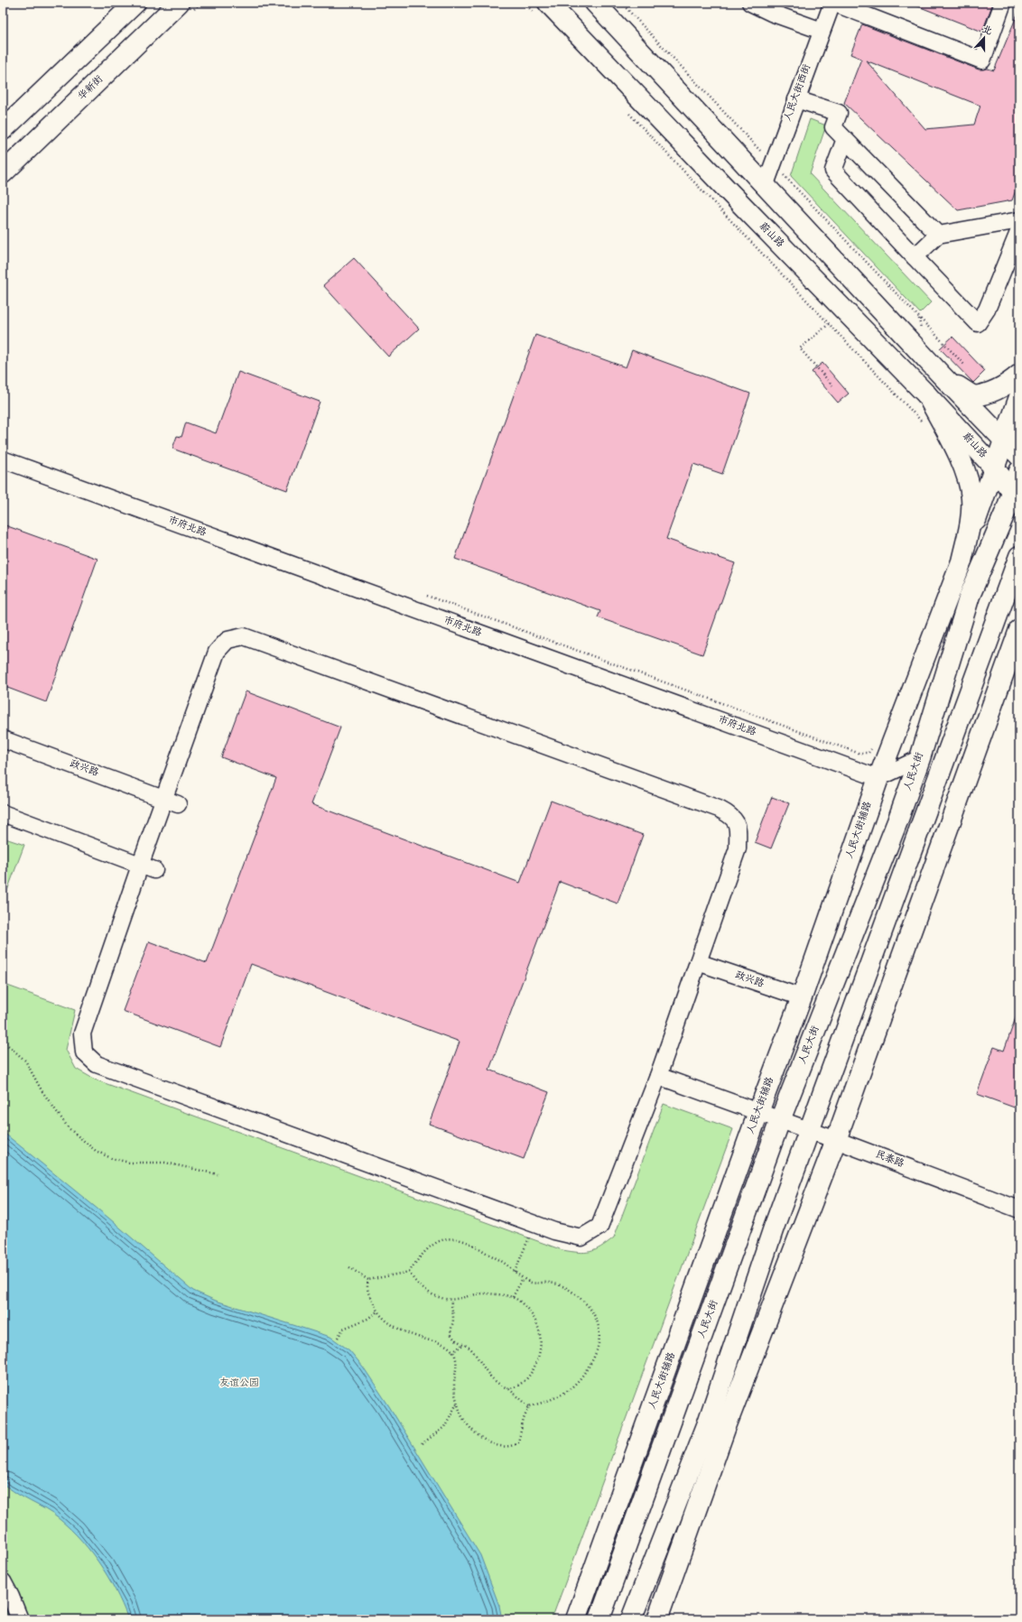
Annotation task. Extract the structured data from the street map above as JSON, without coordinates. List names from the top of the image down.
{
  "streets": {
    "main road": [
      "华新街",
      "蔚山路",
      "人民大街",
      "人民大街辅路"
    ],
    "street": [
      "人民大街西街",
      "市府北路",
      "政兴路",
      "民泰路"
    ]
  },
  "crossings": [
    ["蔚山路", "人民大街"],
    ["市府北路", "人民大街辅路"],
    ["政兴路", "人民大街辅路"],
    ["人民大街", "民泰路"],
    ["人民大街辅路", "民泰路"]
  ],
  "parks": ["友谊公园"],
  "north": "top"
}
